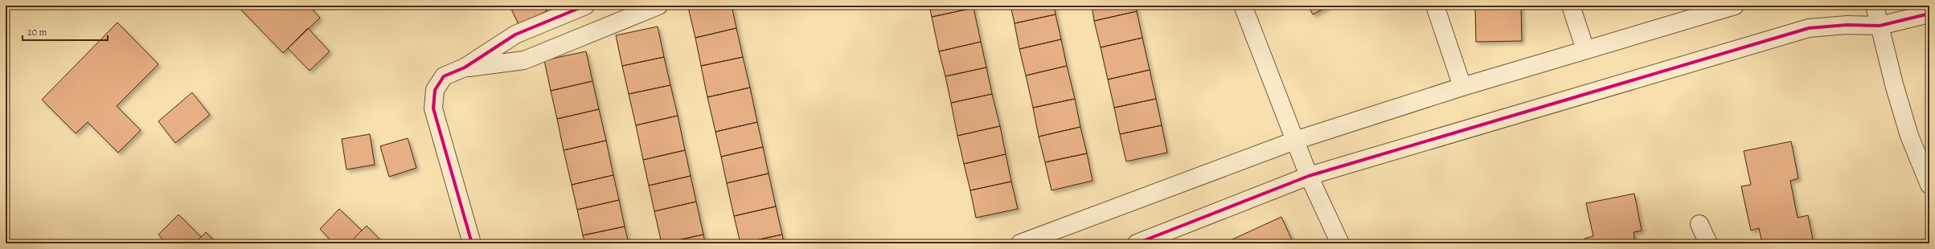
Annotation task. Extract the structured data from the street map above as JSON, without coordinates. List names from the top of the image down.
{
  "scale_bar": "20 m"
}
